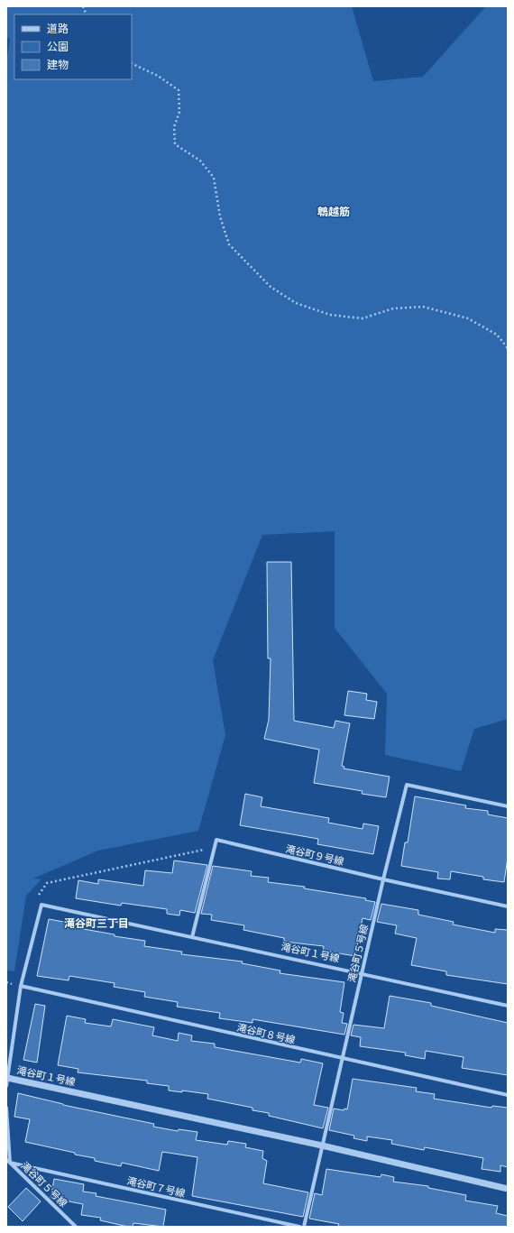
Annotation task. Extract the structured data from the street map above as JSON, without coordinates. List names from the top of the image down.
{
  "streets": {
    "street": [
      "滝谷町９号線",
      "滝谷町１号線",
      "滝谷町５号線",
      "滝谷町８号線",
      "滝谷町７号線"
    ]
  },
  "crossings": [
    ["滝谷町９号線", "滝谷町５号線"],
    ["滝谷町１号線", "滝谷町５号線"],
    ["滝谷町１号線", "滝谷町８号線"],
    ["滝谷町５号線", "滝谷町８号線"],
    ["滝谷町５号線", "滝谷町７号線"]
  ],
  "districts": ["鵯越筋", "滝谷町三丁目"],
  "legend": ["道路", "公園", "建物"]
}
